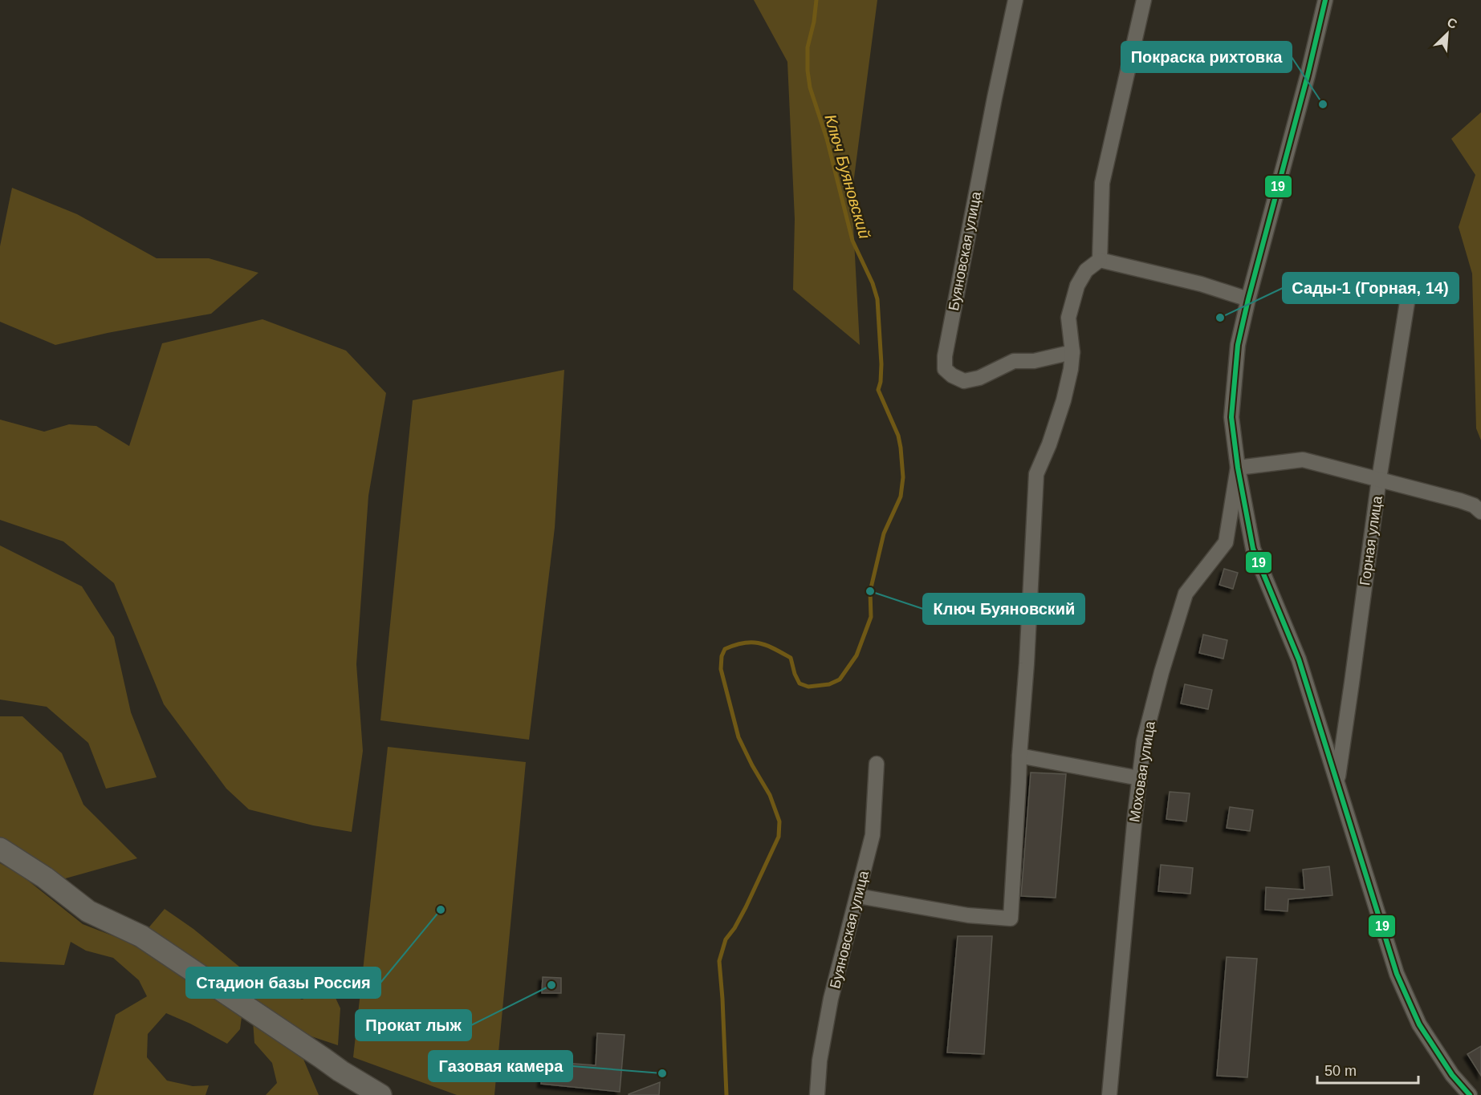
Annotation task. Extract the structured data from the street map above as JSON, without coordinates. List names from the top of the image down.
{
  "streets": {
    "street": ["Буяновская улица", "Горная улица", "Моховая улица"]
  },
  "crossings": [
    ["Горная улица", "Моховая улица"]
  ],
  "water": ["Ключ Буяновский"],
  "places": [
    "Покраска рихтовка",
    "Сады-1 (Горная, 14)",
    "Ключ Буяновский",
    "Стадион базы Россия",
    "Прокат лыж",
    "Газовая камера"
  ],
  "lines": ["transit line 19"],
  "scale_bar": "50 m",
  "north": "top right"
}
